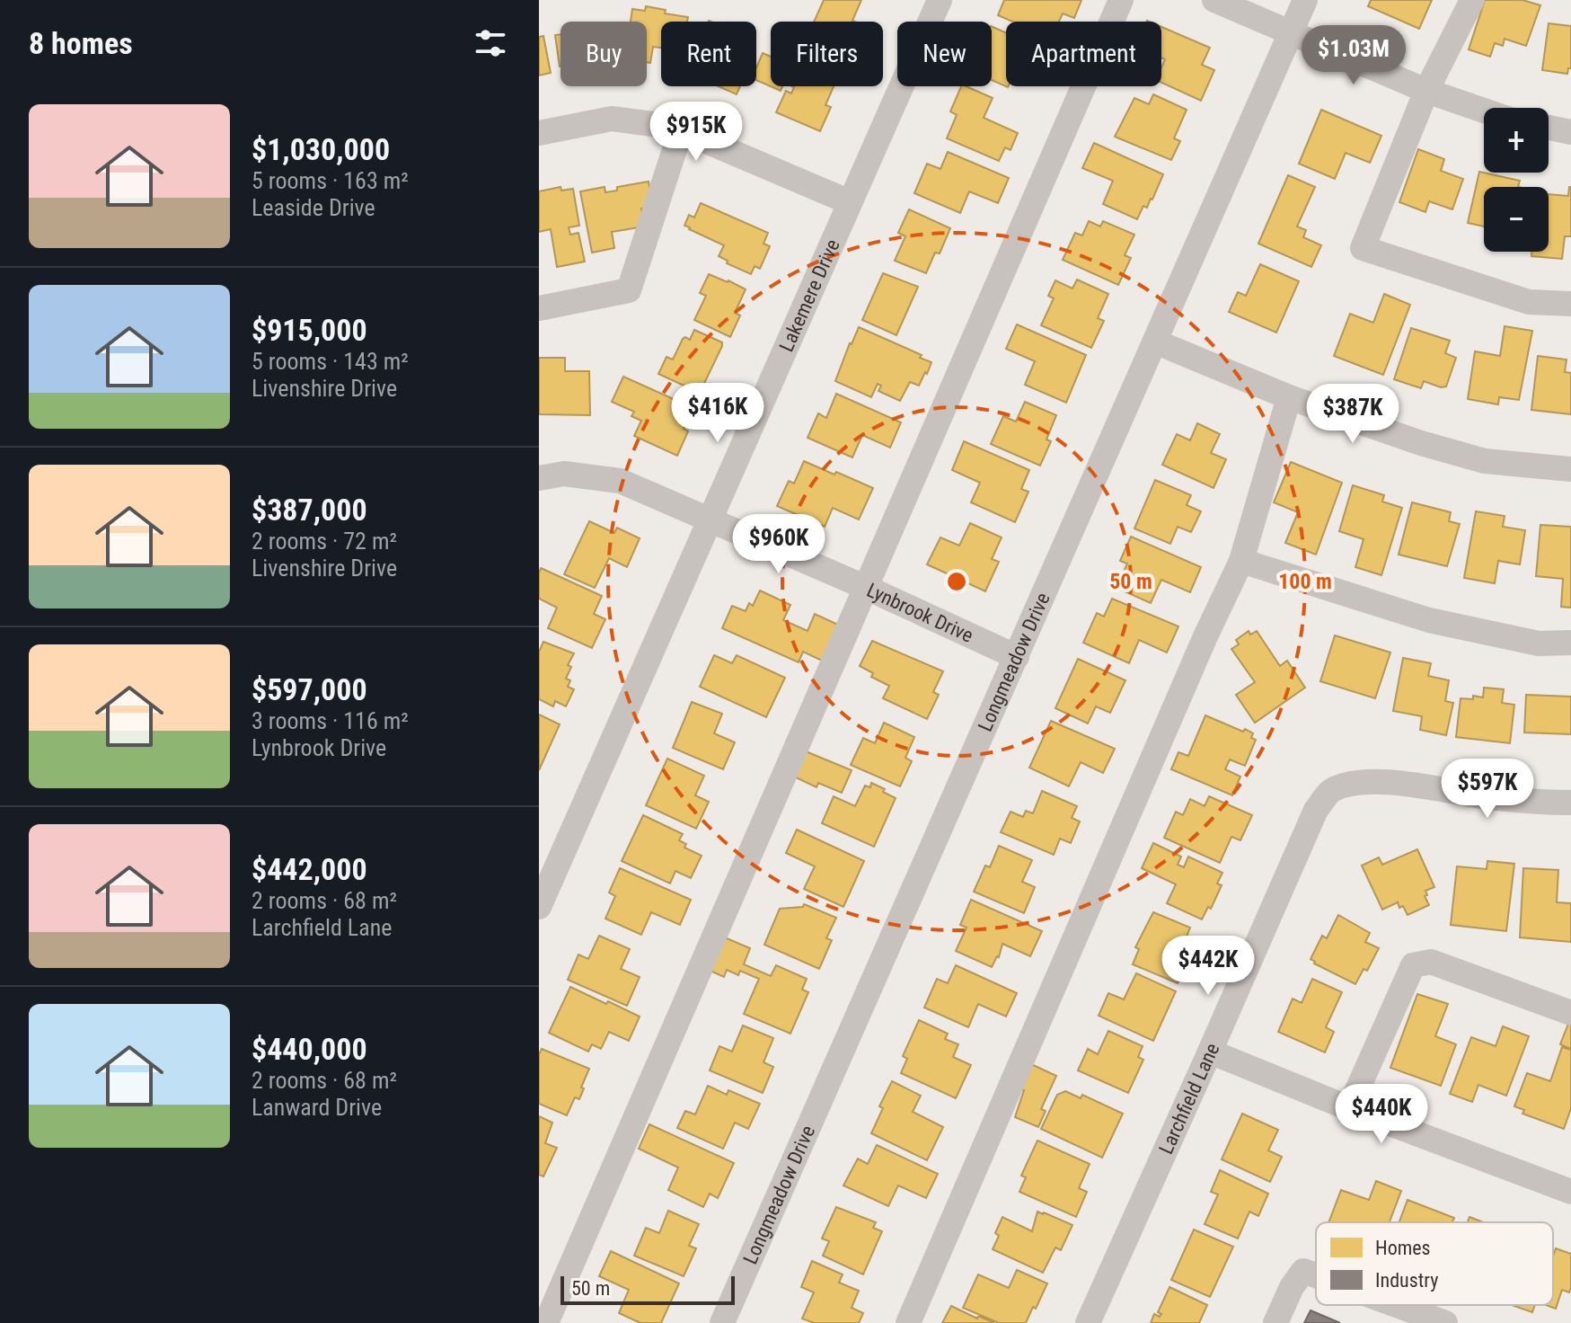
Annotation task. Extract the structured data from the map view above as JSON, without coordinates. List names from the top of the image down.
{
  "streets": {
    "street": [
      "Lakemere Drive",
      "Lynbrook Drive",
      "Longmeadow Drive",
      "Larchfield Lane"
    ]
  },
  "crossings": [
    ["Lakemere Drive", "Lynbrook Drive"],
    ["Lynbrook Drive", "Longmeadow Drive"]
  ],
  "legend": ["Homes", "Industry"],
  "scale_bar": "50 m",
  "page": {
    "heading": "8 homes",
    "chip": [
      "Buy",
      "Rent",
      "Filters",
      "New",
      "Apartment"
    ],
    "price": [
      "$1.03M",
      "$915K",
      "$416K",
      "$387K",
      "$960K",
      "$597K",
      "$442K",
      "$440K"
    ],
    "list": [
      {
        "name": "$1,030,000",
        "note": "5 rooms · 163 m² · Leaside Drive"
      },
      {
        "name": "$915,000",
        "note": "5 rooms · 143 m² · Livenshire Drive"
      },
      {
        "name": "$387,000",
        "note": "2 rooms · 72 m² · Livenshire Drive"
      },
      {
        "name": "$597,000",
        "note": "3 rooms · 116 m² · Lynbrook Drive"
      },
      {
        "name": "$442,000",
        "note": "2 rooms · 68 m² · Larchfield Lane"
      },
      {
        "name": "$440,000",
        "note": "2 rooms · 68 m² · Lanward Drive"
      }
    ],
    "map_buttons": ["+", "−"],
    "scale": "50 m"
  },
  "rings": ["50 m", "100 m"]
}
